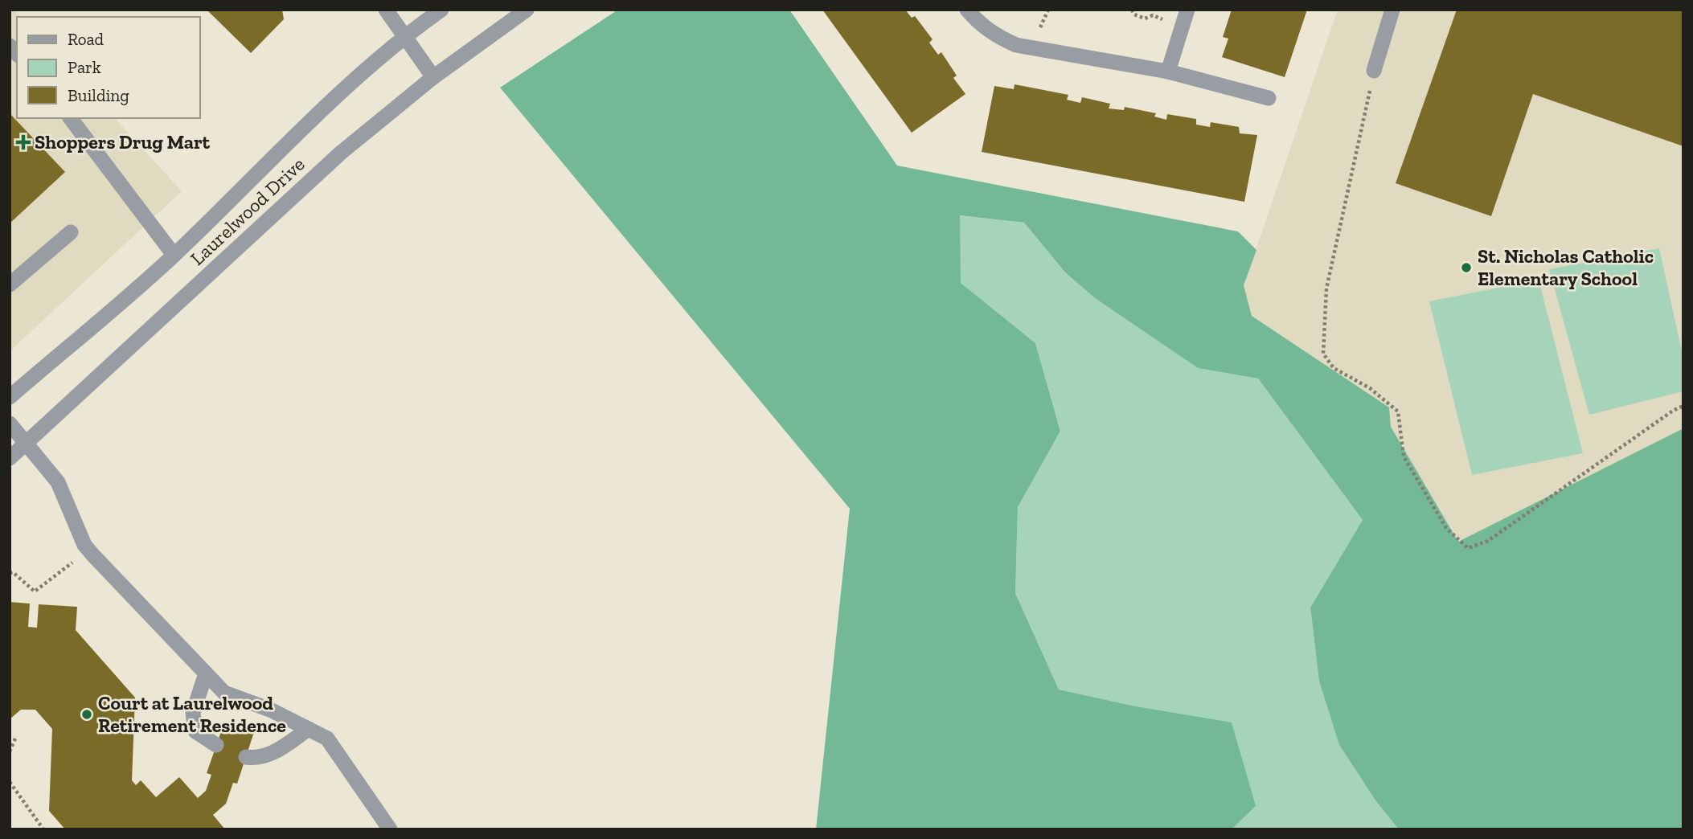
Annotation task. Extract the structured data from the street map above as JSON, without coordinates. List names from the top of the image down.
{
  "streets": {
    "street": ["Laurelwood Drive"]
  },
  "places": {
    "health": ["Shoppers Drug Mart"],
    "other": ["St. Nicholas Catholic Elementary School", "Court at Laurelwood Retirement Residence"]
  },
  "legend": ["Road", "Park", "Building"]
}
